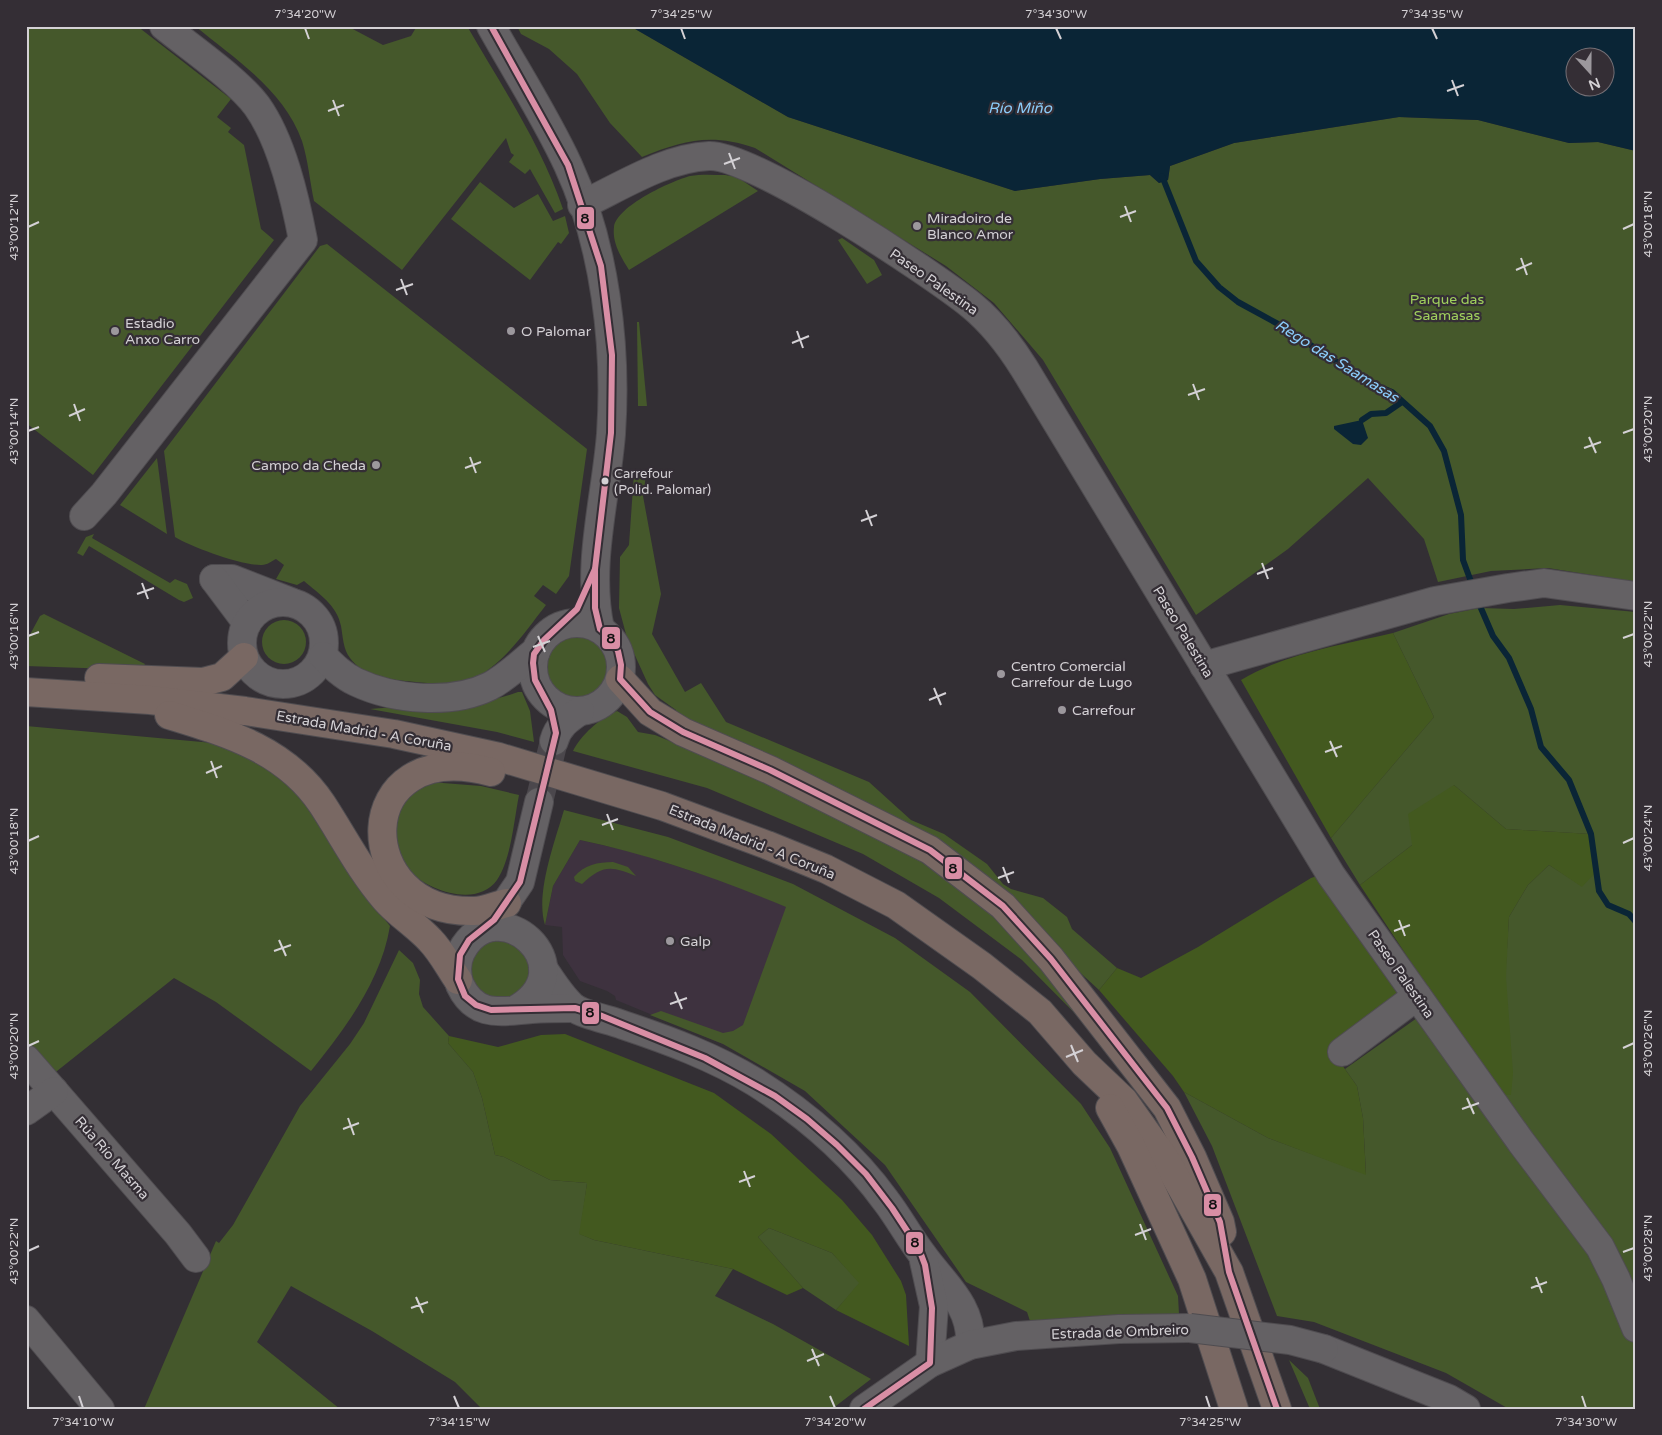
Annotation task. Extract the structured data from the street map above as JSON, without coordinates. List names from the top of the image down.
{
  "streets": {
    "highway": ["Estrada Madrid - A Coruña"],
    "street": ["Paseo Palestina", "Rúa Río Masma", "Estrada de Ombreiro"]
  },
  "water": ["Río Miño", "Rego das Saamasas"],
  "parks": ["Parque das Saamasas"],
  "places": [
    "Miradoiro de Blanco Amor",
    "Estadio Anxo Carro",
    "O Palomar",
    "Campo da Cheda",
    "Carrefour (Polid. Palomar)",
    "Centro Comercial Carrefour de Lugo",
    "Carrefour",
    "Galp"
  ],
  "lines": ["transit line 8"],
  "north": "bottom",
  "coordinates": [
    "7°34'20\"W",
    "7°34'25\"W",
    "7°34'30\"W",
    "7°34'35\"W",
    "43°00'18\"N",
    "43°00'12\"N",
    "43°00'20\"N",
    "43°00'14\"N",
    "43°00'22\"N",
    "43°00'16\"N",
    "43°00'24\"N",
    "43°00'26\"N",
    "43°00'28\"N",
    "7°34'10\"W",
    "7°34'15\"W"
  ]
}
